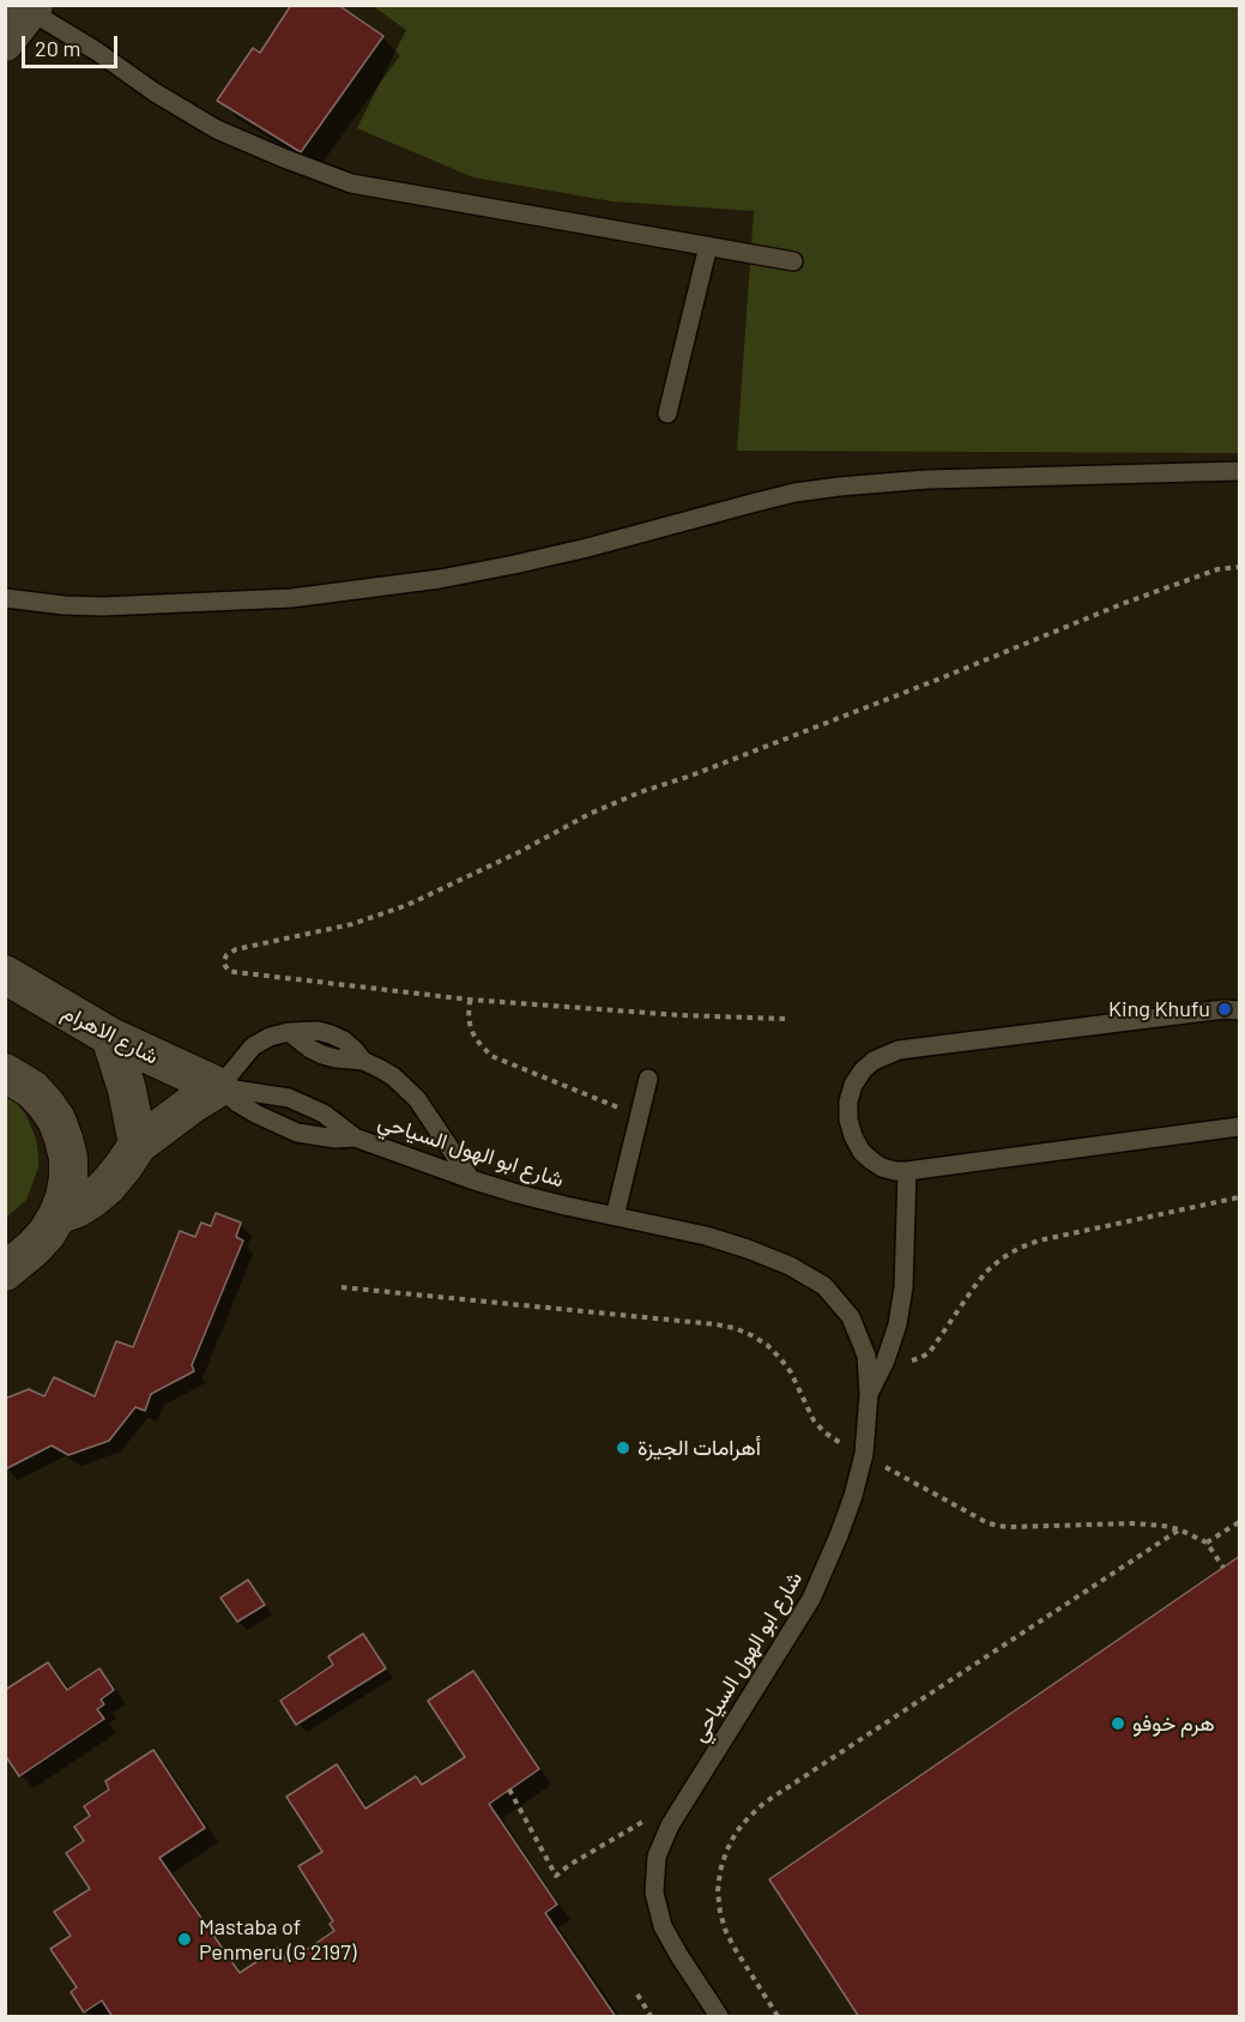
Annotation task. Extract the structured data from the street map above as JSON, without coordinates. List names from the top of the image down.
{
  "streets": {
    "street": ["شارع الاهرام"],
    "lane": ["شارع ابو الهول السياحي"]
  },
  "crossings": [
    ["شارع الاهرام", "شارع ابو الهول السياحي"]
  ],
  "places": [
    "King Khufu",
    "أهرامات الجيزة",
    "هرم خوفو",
    "Mastaba of Penmeru (G 2197)"
  ],
  "scale_bar": "20 m"
}
